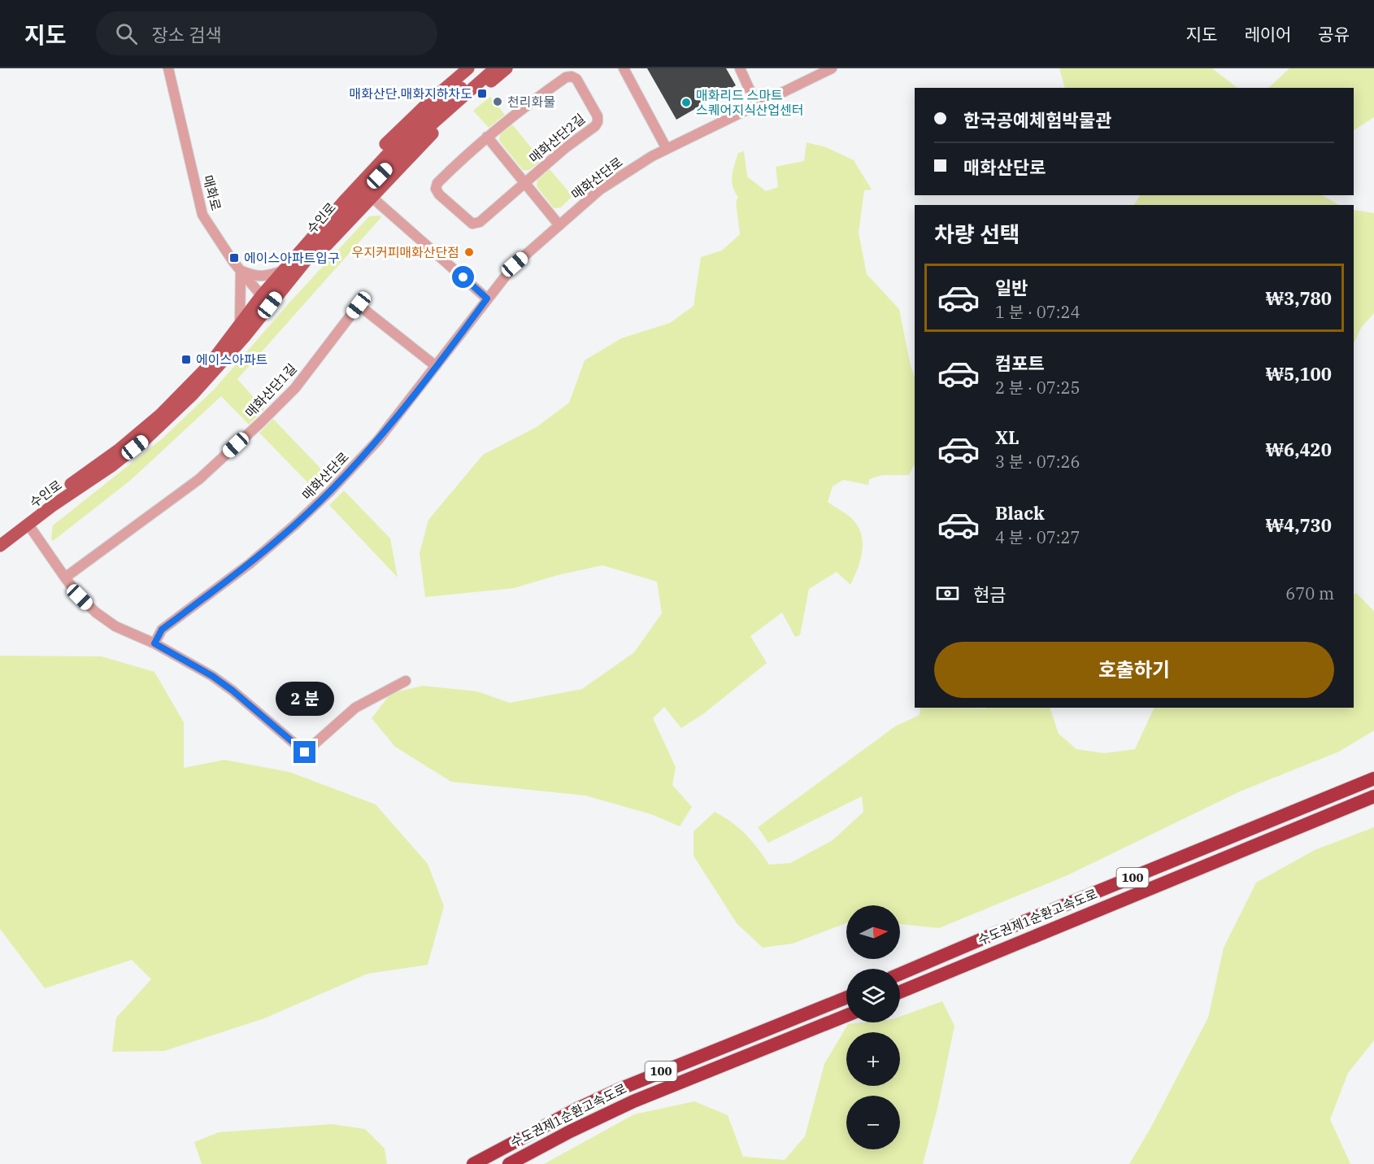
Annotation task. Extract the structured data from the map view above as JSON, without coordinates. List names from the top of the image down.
{
  "streets": {
    "highway": ["100", "수도권제1순환고속도로"],
    "main road": ["수인로"],
    "street": [
      "매화산단2길",
      "매화산단로",
      "매화로",
      "매화산단1길"
    ]
  },
  "crossings": [
    ["매화산단2길", "매화산단로"],
    ["매화산단로", "매화산단1길"],
    ["매화로", "수인로"]
  ],
  "places": {
    "transit": ["매화산단.매화지하차도", "에이스아파트입구", "에이스아파트"],
    "other": ["천리화물", "매화리드 스마트 스퀘어지식산업센터", "우지커피매화산단점"]
  },
  "north": "right",
  "page": {
    "header": "지도",
    "search": "장소 검색",
    "nav": ["지도", "레이어", "공유"],
    "banner": ["한국공예체험박물관", "매화산단로"],
    "heading": "차량 선택",
    "list": [
      {
        "name": "일반",
        "note": "1 분 · 07:24",
        "value": "₩3,780"
      },
      {
        "name": "컴포트",
        "note": "2 분 · 07:25",
        "value": "₩5,100"
      },
      {
        "name": "XL",
        "note": "3 분 · 07:26",
        "value": "₩6,420"
      },
      {
        "name": "Black",
        "note": "4 분 · 07:27",
        "value": "₩4,730"
      }
    ],
    "pay": ["현금", "670 m"],
    "buttons": "호출하기",
    "bubble": "2 분",
    "map_buttons": ["+", "−"]
  }
}
